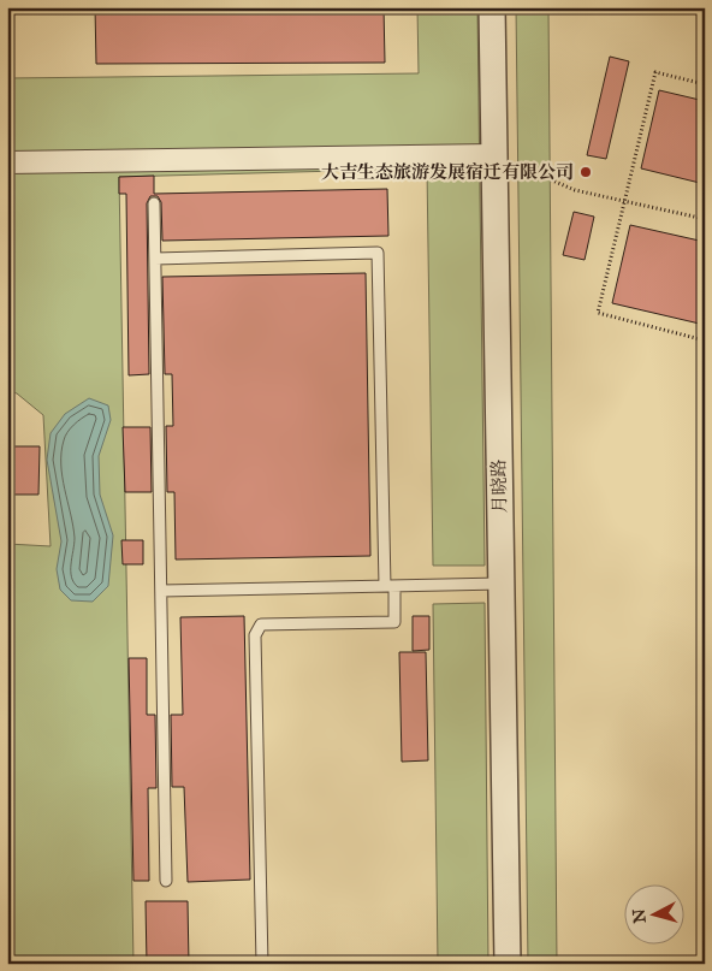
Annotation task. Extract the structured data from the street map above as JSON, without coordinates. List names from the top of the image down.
{
  "streets": {
    "street": ["月晓路"]
  },
  "places": ["大吉生态旅游发展宿迁有限公司"],
  "north": "left"
}
